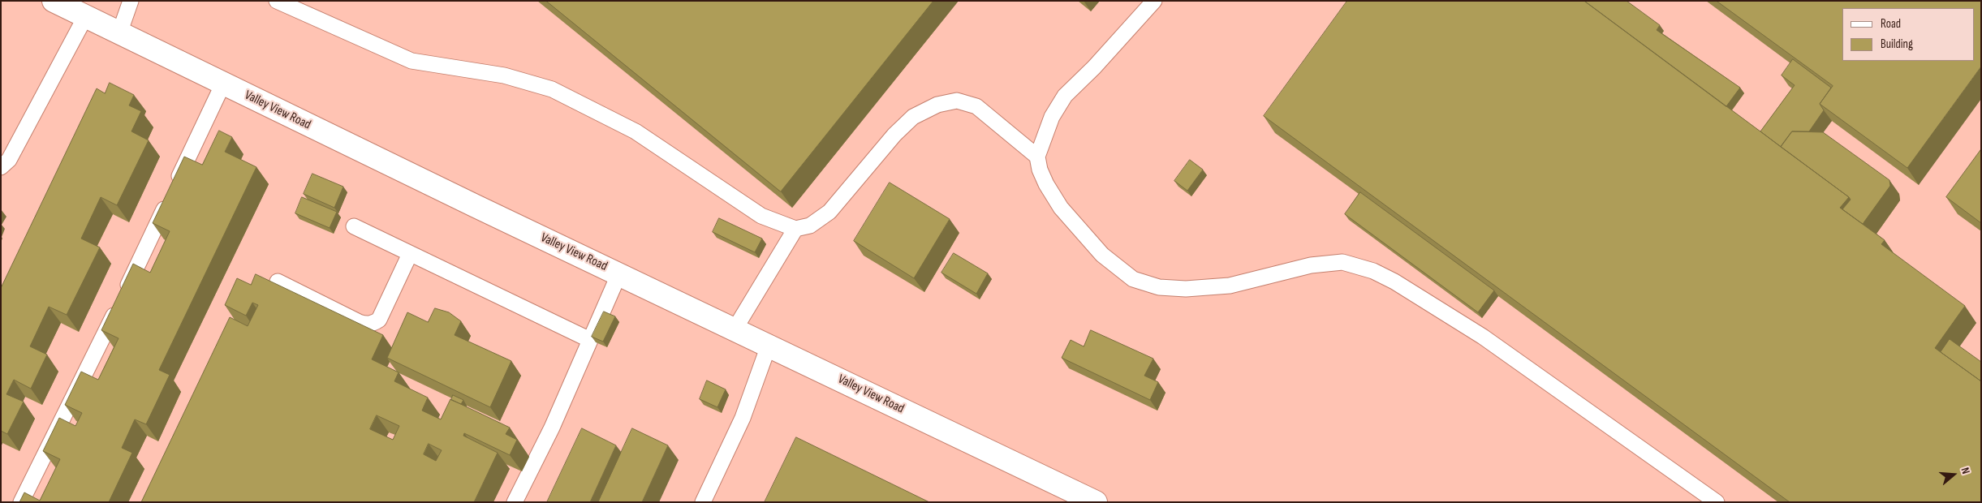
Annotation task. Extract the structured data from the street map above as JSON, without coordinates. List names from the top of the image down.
{
  "streets": {
    "street": ["Valley View Road"]
  },
  "legend": ["Road", "Building"],
  "north": "right"
}
